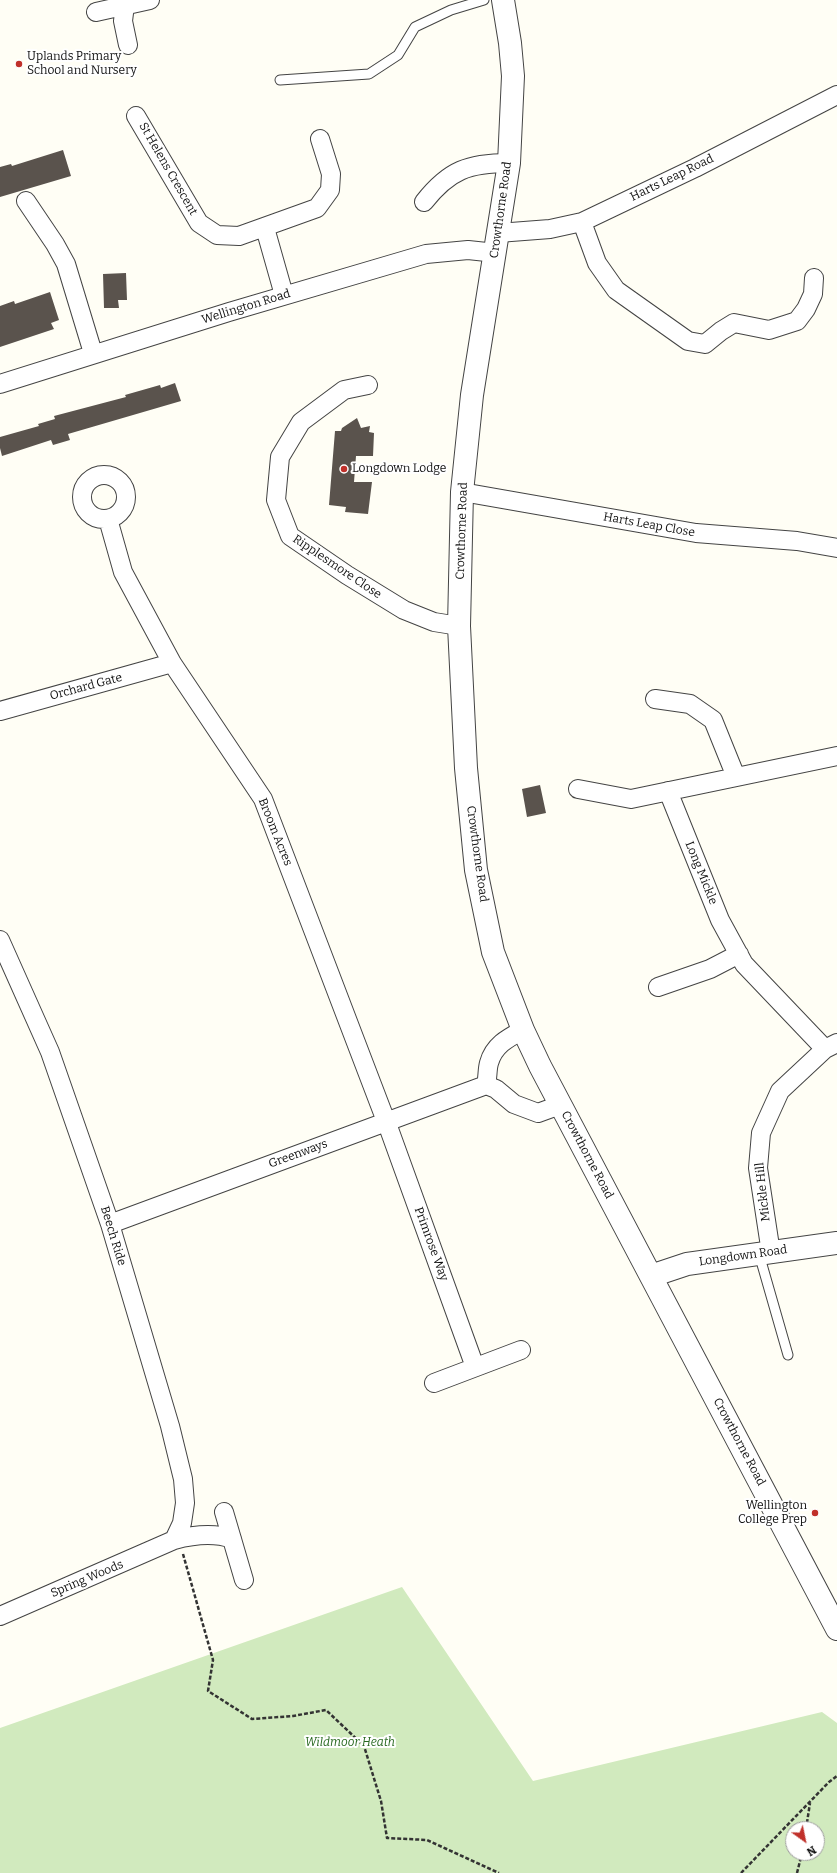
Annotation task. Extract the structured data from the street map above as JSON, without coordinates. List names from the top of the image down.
{
  "streets": {
    "street": [
      "St Helens Crescent",
      "Harts Leap Road",
      "Crowthorne Road",
      "Wellington Road",
      "Harts Leap Close",
      "Ripplesmore Close",
      "Orchard Gate",
      "Broom Acres",
      "Long Mickle",
      "Greenways",
      "Mickle Hill",
      "Beech Ride",
      "Primrose Way",
      "Longdown Road",
      "Spring Woods"
    ]
  },
  "crossings": [
    ["Harts Leap Road", "Crowthorne Road"],
    ["Harts Leap Road", "Wellington Road"],
    ["Crowthorne Road", "Wellington Road"],
    ["Crowthorne Road", "Harts Leap Close"],
    ["Crowthorne Road", "Ripplesmore Close"],
    ["Crowthorne Road", "Longdown Road"],
    ["Orchard Gate", "Broom Acres"],
    ["Broom Acres", "Greenways"],
    ["Broom Acres", "Primrose Way"],
    ["Long Mickle", "Mickle Hill"],
    ["Greenways", "Beech Ride"],
    ["Greenways", "Primrose Way"],
    ["Mickle Hill", "Longdown Road"],
    ["Beech Ride", "Spring Woods"]
  ],
  "parks": ["Wildmoor Heath"],
  "places": ["Uplands Primary School and Nursery", "Longdown Lodge", "Wellington College Prep"],
  "north": "bottom right"
}
